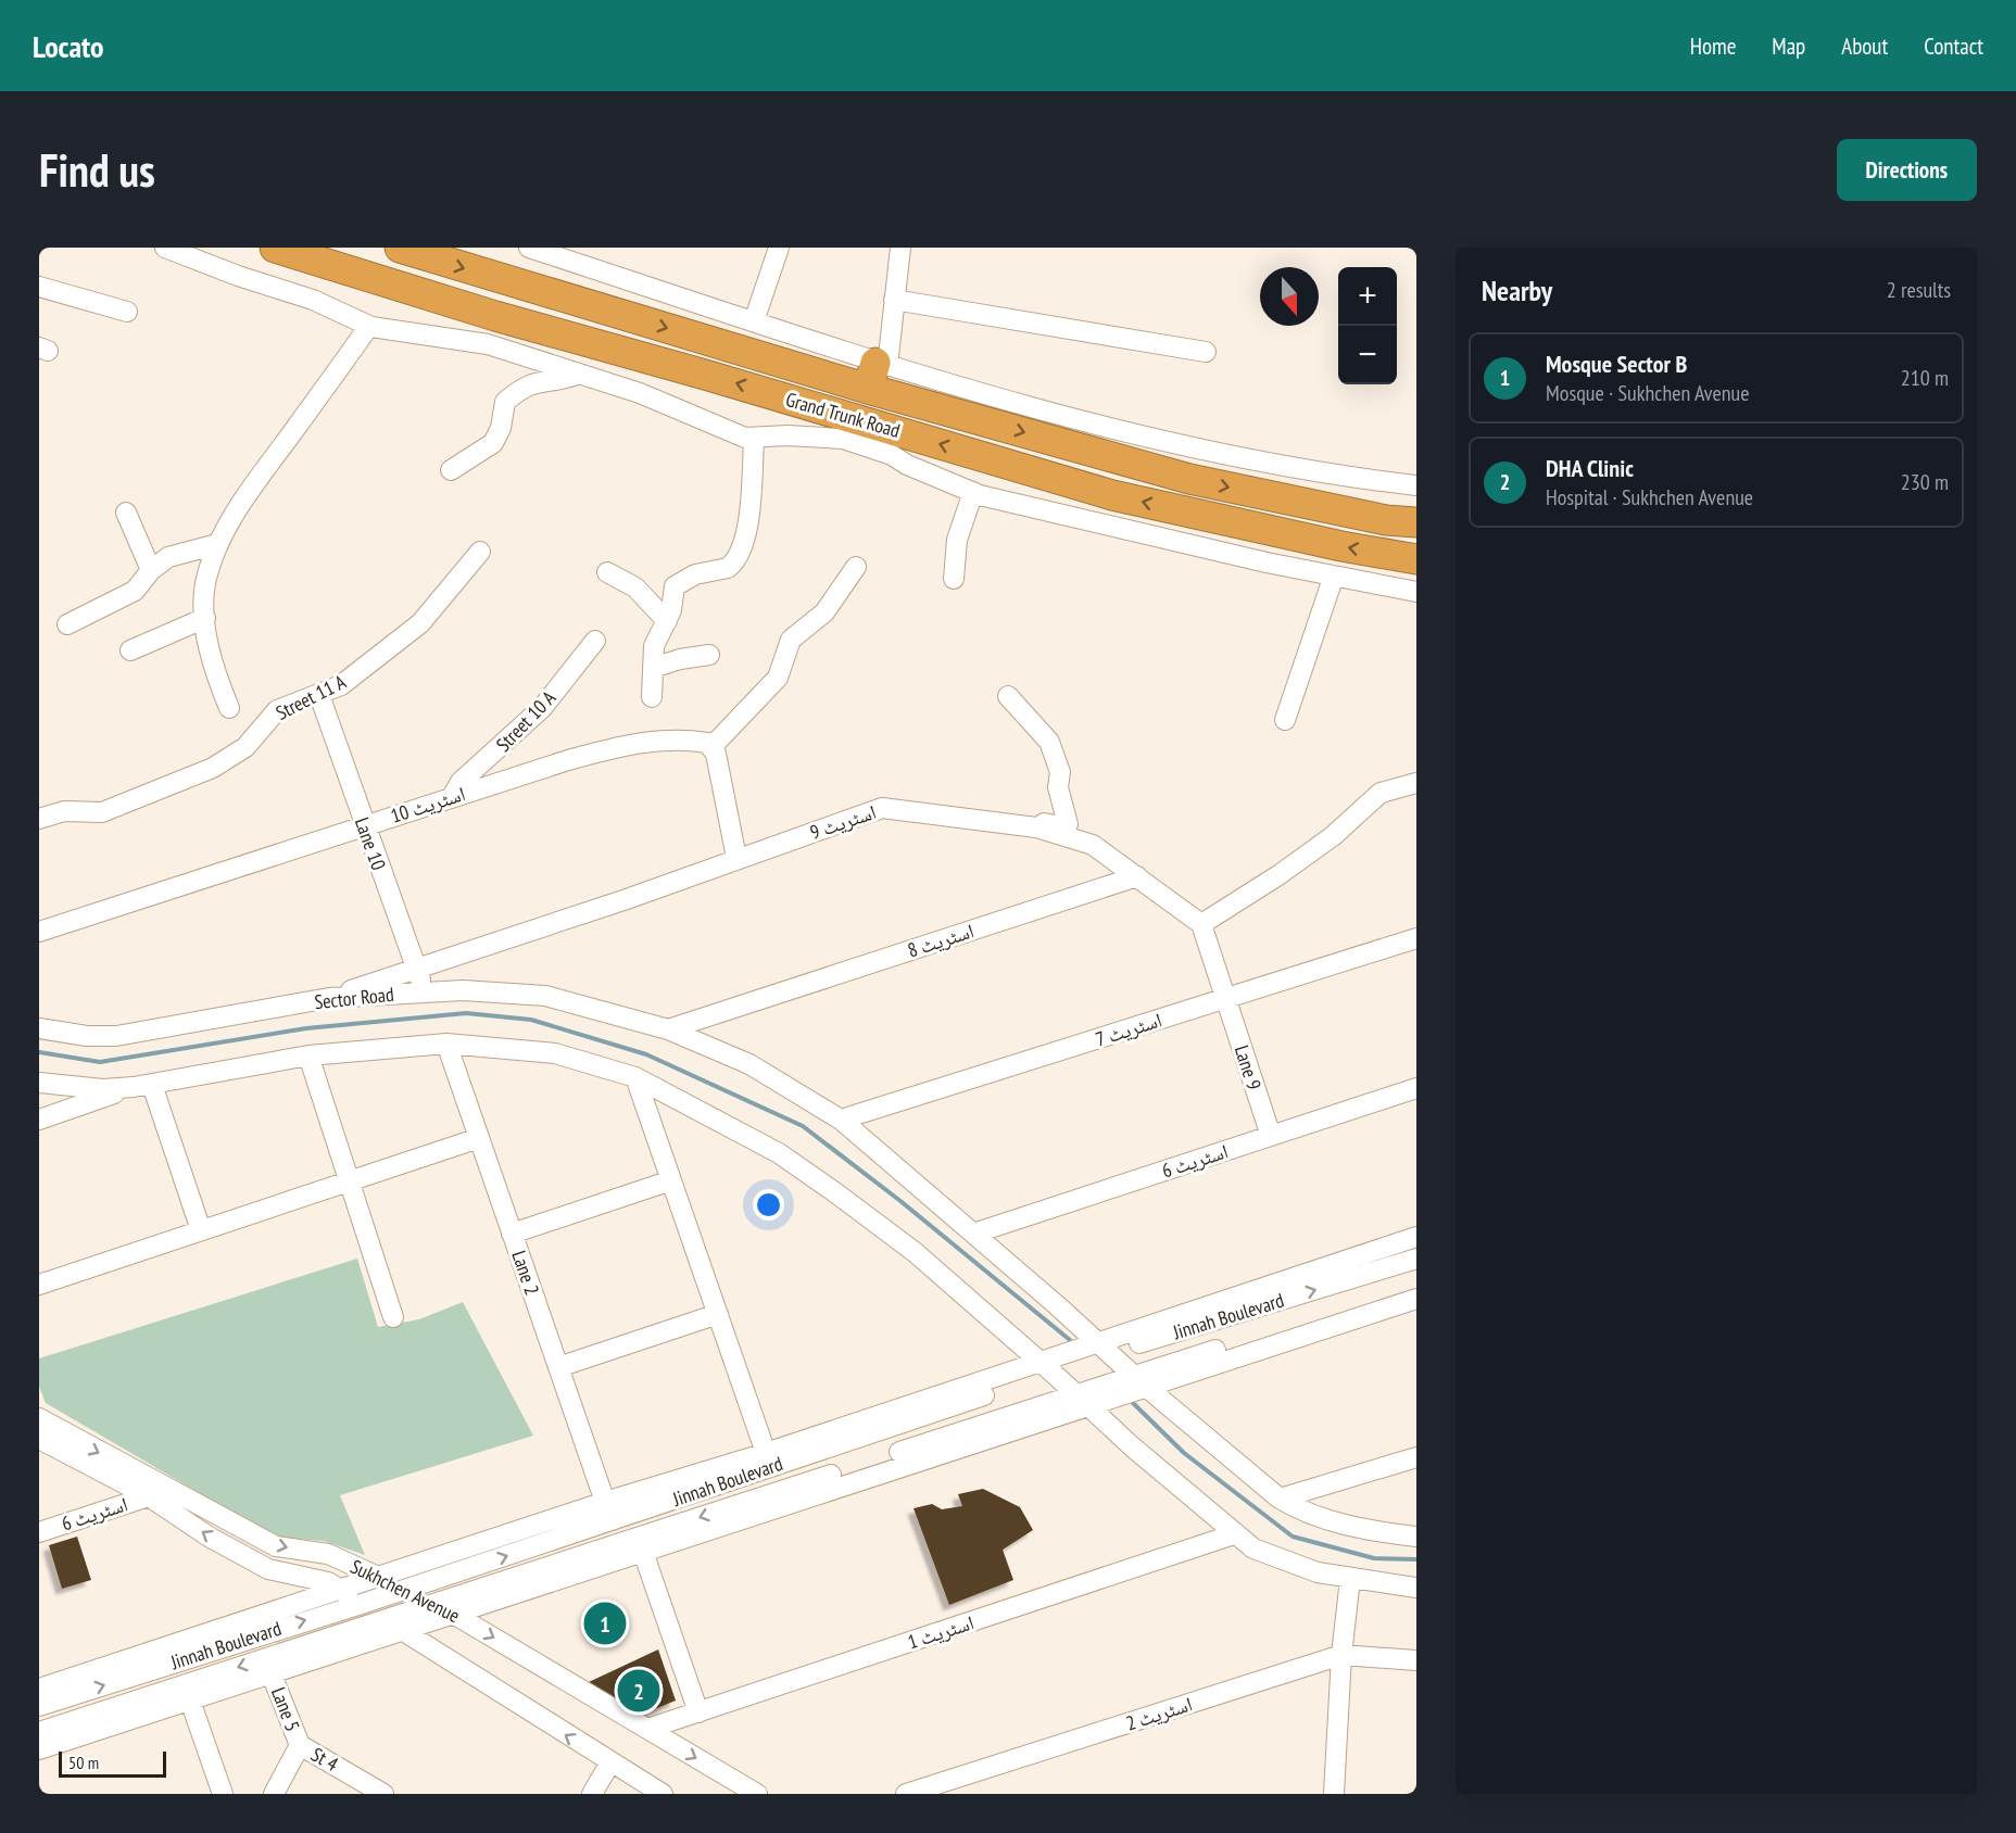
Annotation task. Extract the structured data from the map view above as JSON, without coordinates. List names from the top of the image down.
{
  "streets": {
    "highway": ["Grand Trunk Road"],
    "street": [
      "Street 11 A",
      "Street 10 A",
      "اسٹریٹ 10",
      "اسٹریٹ 9",
      "Lane 10",
      "اسٹریٹ 8",
      "Sector Road",
      "اسٹریٹ 7",
      "Lane 9",
      "اسٹریٹ 6",
      "Lane 2",
      "Jinnah Boulevard",
      "Sukhchen Avenue",
      "اسٹریٹ 1",
      "Lane 5",
      "اسٹریٹ 2",
      "St 4"
    ]
  },
  "crossings": [
    ["Street 11 A", "Lane 10"],
    ["Street 10 A", "اسٹریٹ 10"],
    ["اسٹریٹ 10", "Lane 10"],
    ["اسٹریٹ 9", "Lane 10"],
    ["اسٹریٹ 9", "اسٹریٹ 8"],
    ["اسٹریٹ 9", "Sector Road"],
    ["Lane 10", "Sector Road"],
    ["اسٹریٹ 8", "Sector Road"],
    ["Sector Road", "اسٹریٹ 7"],
    ["Sector Road", "اسٹریٹ 6"],
    ["Sector Road", "Jinnah Boulevard"],
    ["اسٹریٹ 7", "Lane 9"],
    ["Lane 9", "اسٹریٹ 6"],
    ["اسٹریٹ 6", "Sukhchen Avenue"],
    ["Jinnah Boulevard", "Sukhchen Avenue"],
    ["Sukhchen Avenue", "اسٹریٹ 1"],
    ["Lane 5", "St 4"]
  ],
  "scale_bar": "50 m",
  "north": "bottom",
  "page": {
    "header": "Locato",
    "nav": [
      "Home",
      "Map",
      "About",
      "Contact"
    ],
    "buttons": "Directions",
    "title": "Find us",
    "heading": ["Nearby", "2 results"],
    "map_buttons": ["+", "−"],
    "list": [
      {
        "mark": "1",
        "name": "Mosque Sector B",
        "note": "Mosque · Sukhchen Avenue",
        "value": "210 m"
      },
      {
        "mark": "2",
        "name": "DHA Clinic",
        "note": "Hospital · Sukhchen Avenue",
        "value": "230 m"
      }
    ],
    "pins": ["1", "2"],
    "scale": "50 m"
  }
}
